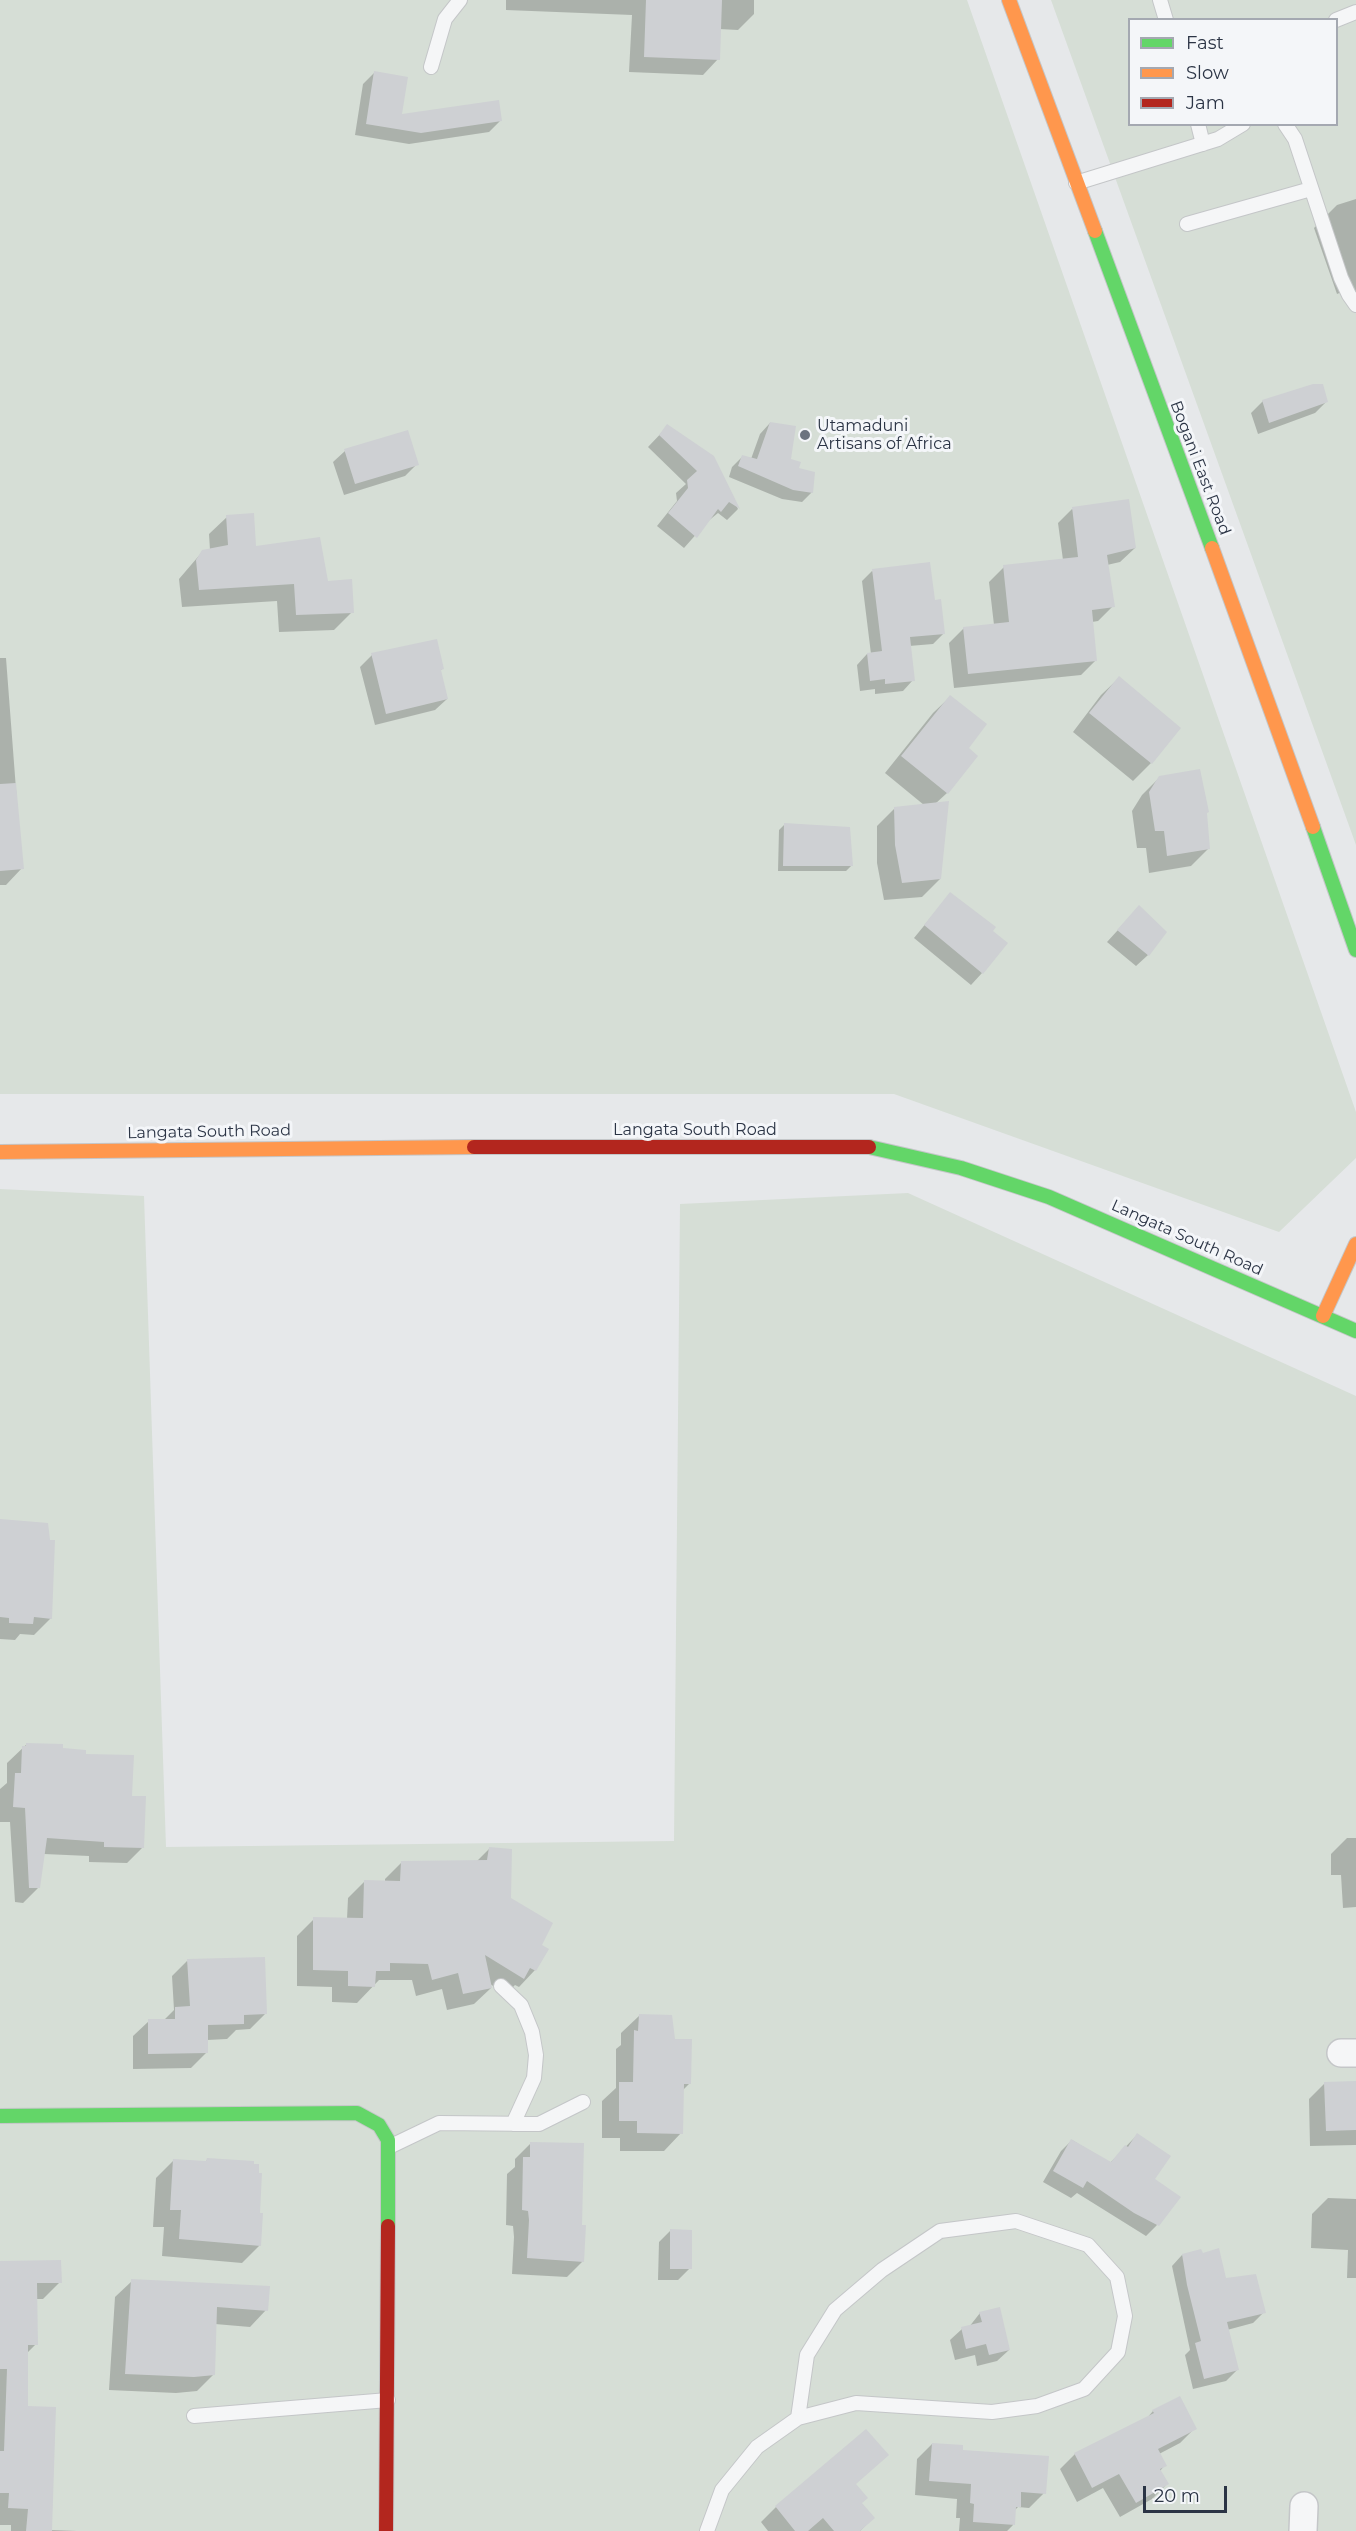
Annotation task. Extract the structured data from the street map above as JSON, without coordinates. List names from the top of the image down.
{
  "streets": {
    "street": ["Bogani East Road", "Langata South Road"]
  },
  "places": ["Utamaduni Artisans of Africa"],
  "legend": ["Fast", "Slow", "Jam"],
  "scale_bar": "20 m"
}
